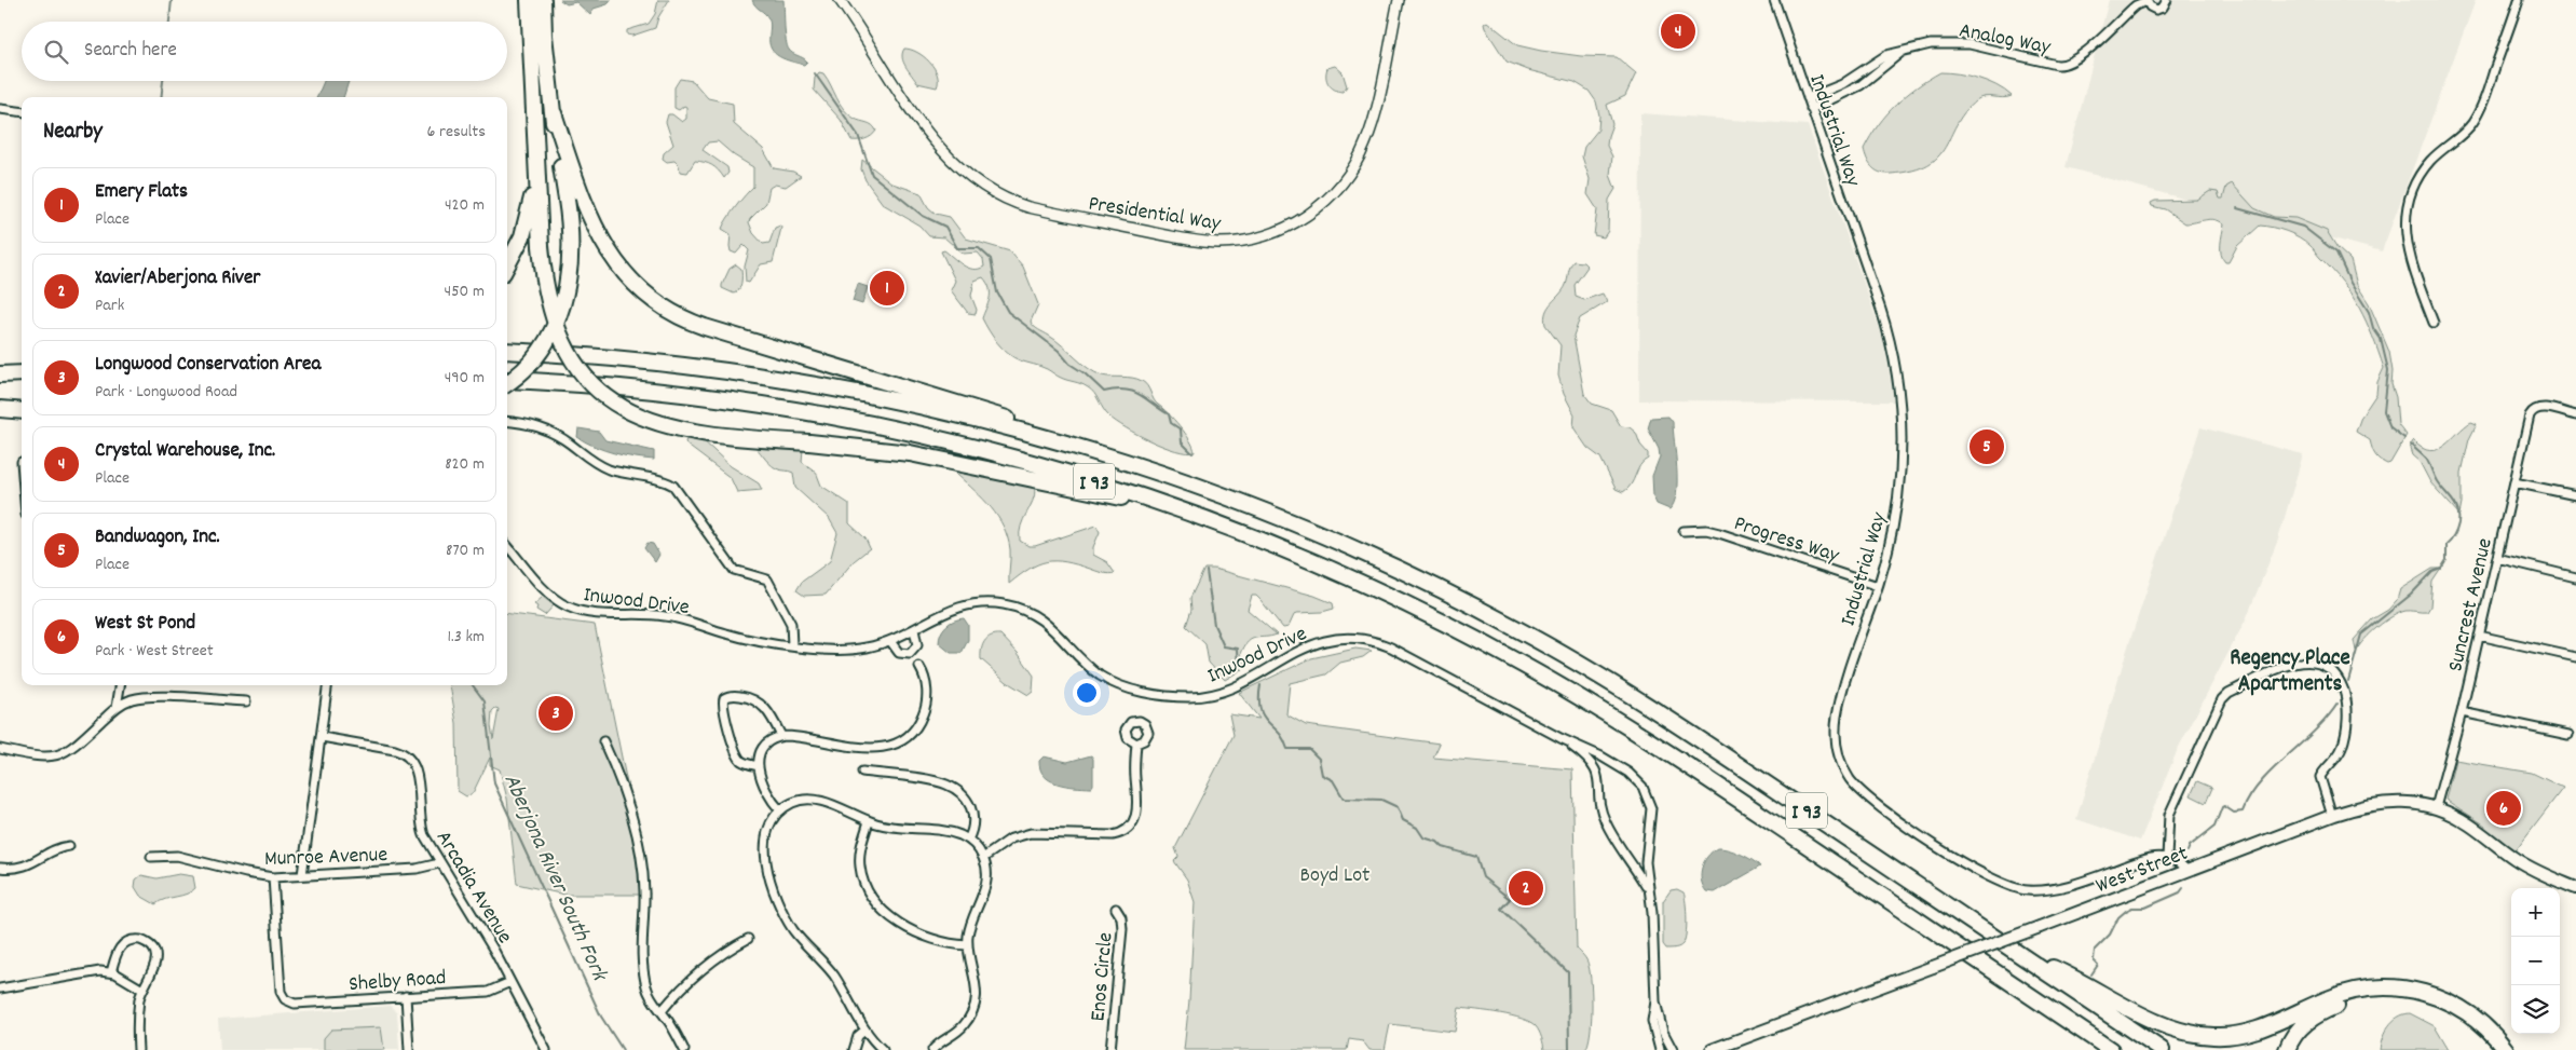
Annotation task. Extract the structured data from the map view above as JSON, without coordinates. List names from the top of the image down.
{
  "streets": {
    "highway": ["I 93"],
    "main road": ["West Street"],
    "street": [
      "Analog Way",
      "Industrial Way",
      "Presidential Way",
      "Progress Way",
      "Inwood Drive",
      "Suncrest Avenue",
      "Munroe Avenue",
      "Arcadia Avenue",
      "Enos Circle",
      "Shelby Road"
    ]
  },
  "crossings": [
    ["Analog Way", "Industrial Way"],
    ["Industrial Way", "Progress Way"],
    ["Suncrest Avenue", "West Street"],
    ["Munroe Avenue", "Arcadia Avenue"],
    ["Munroe Avenue", "Shelby Road"],
    ["Arcadia Avenue", "Shelby Road"]
  ],
  "districts": ["Regency Place Apartments"],
  "water": ["Aberjona River South Fork"],
  "parks": ["Boyd Lot"],
  "page": {
    "pins": [
      "4",
      "1",
      "5",
      "3",
      "6",
      "2"
    ],
    "search": "Search here",
    "heading": ["Nearby", "6 results"],
    "list": [
      {
        "mark": "1",
        "name": "Emery Flats",
        "note": "Place",
        "value": "420 m"
      },
      {
        "mark": "2",
        "name": "Xavier/Aberjona River",
        "note": "Park",
        "value": "450 m"
      },
      {
        "mark": "3",
        "name": "Longwood Conservation Area",
        "note": "Park · Longwood Road",
        "value": "490 m"
      },
      {
        "mark": "4",
        "name": "Crystal Warehouse, Inc.",
        "note": "Place",
        "value": "820 m"
      },
      {
        "mark": "5",
        "name": "Bandwagon, Inc.",
        "note": "Place",
        "value": "870 m"
      },
      {
        "mark": "6",
        "name": "West St Pond",
        "note": "Park · West Street",
        "value": "1.3 km"
      }
    ],
    "map_buttons": ["+", "−"]
  }
}
